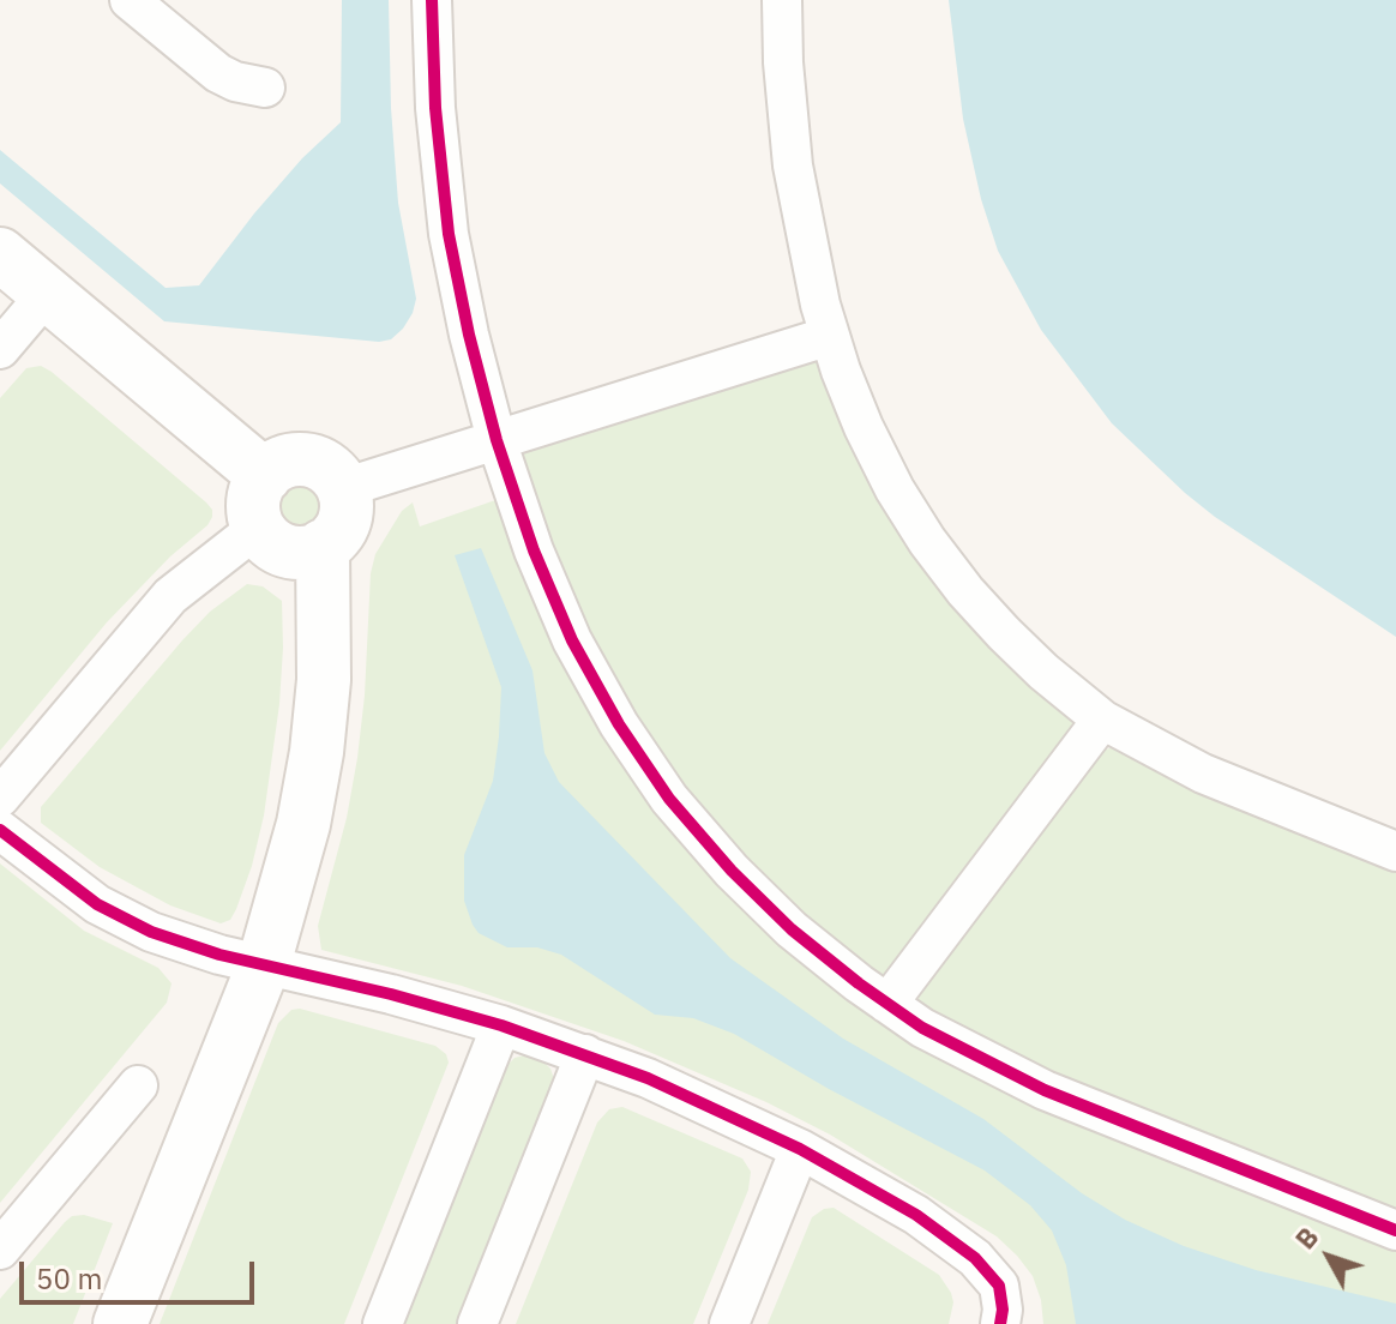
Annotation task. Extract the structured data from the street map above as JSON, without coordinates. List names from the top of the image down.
{
  "scale_bar": "50 m",
  "north": "top left"
}
